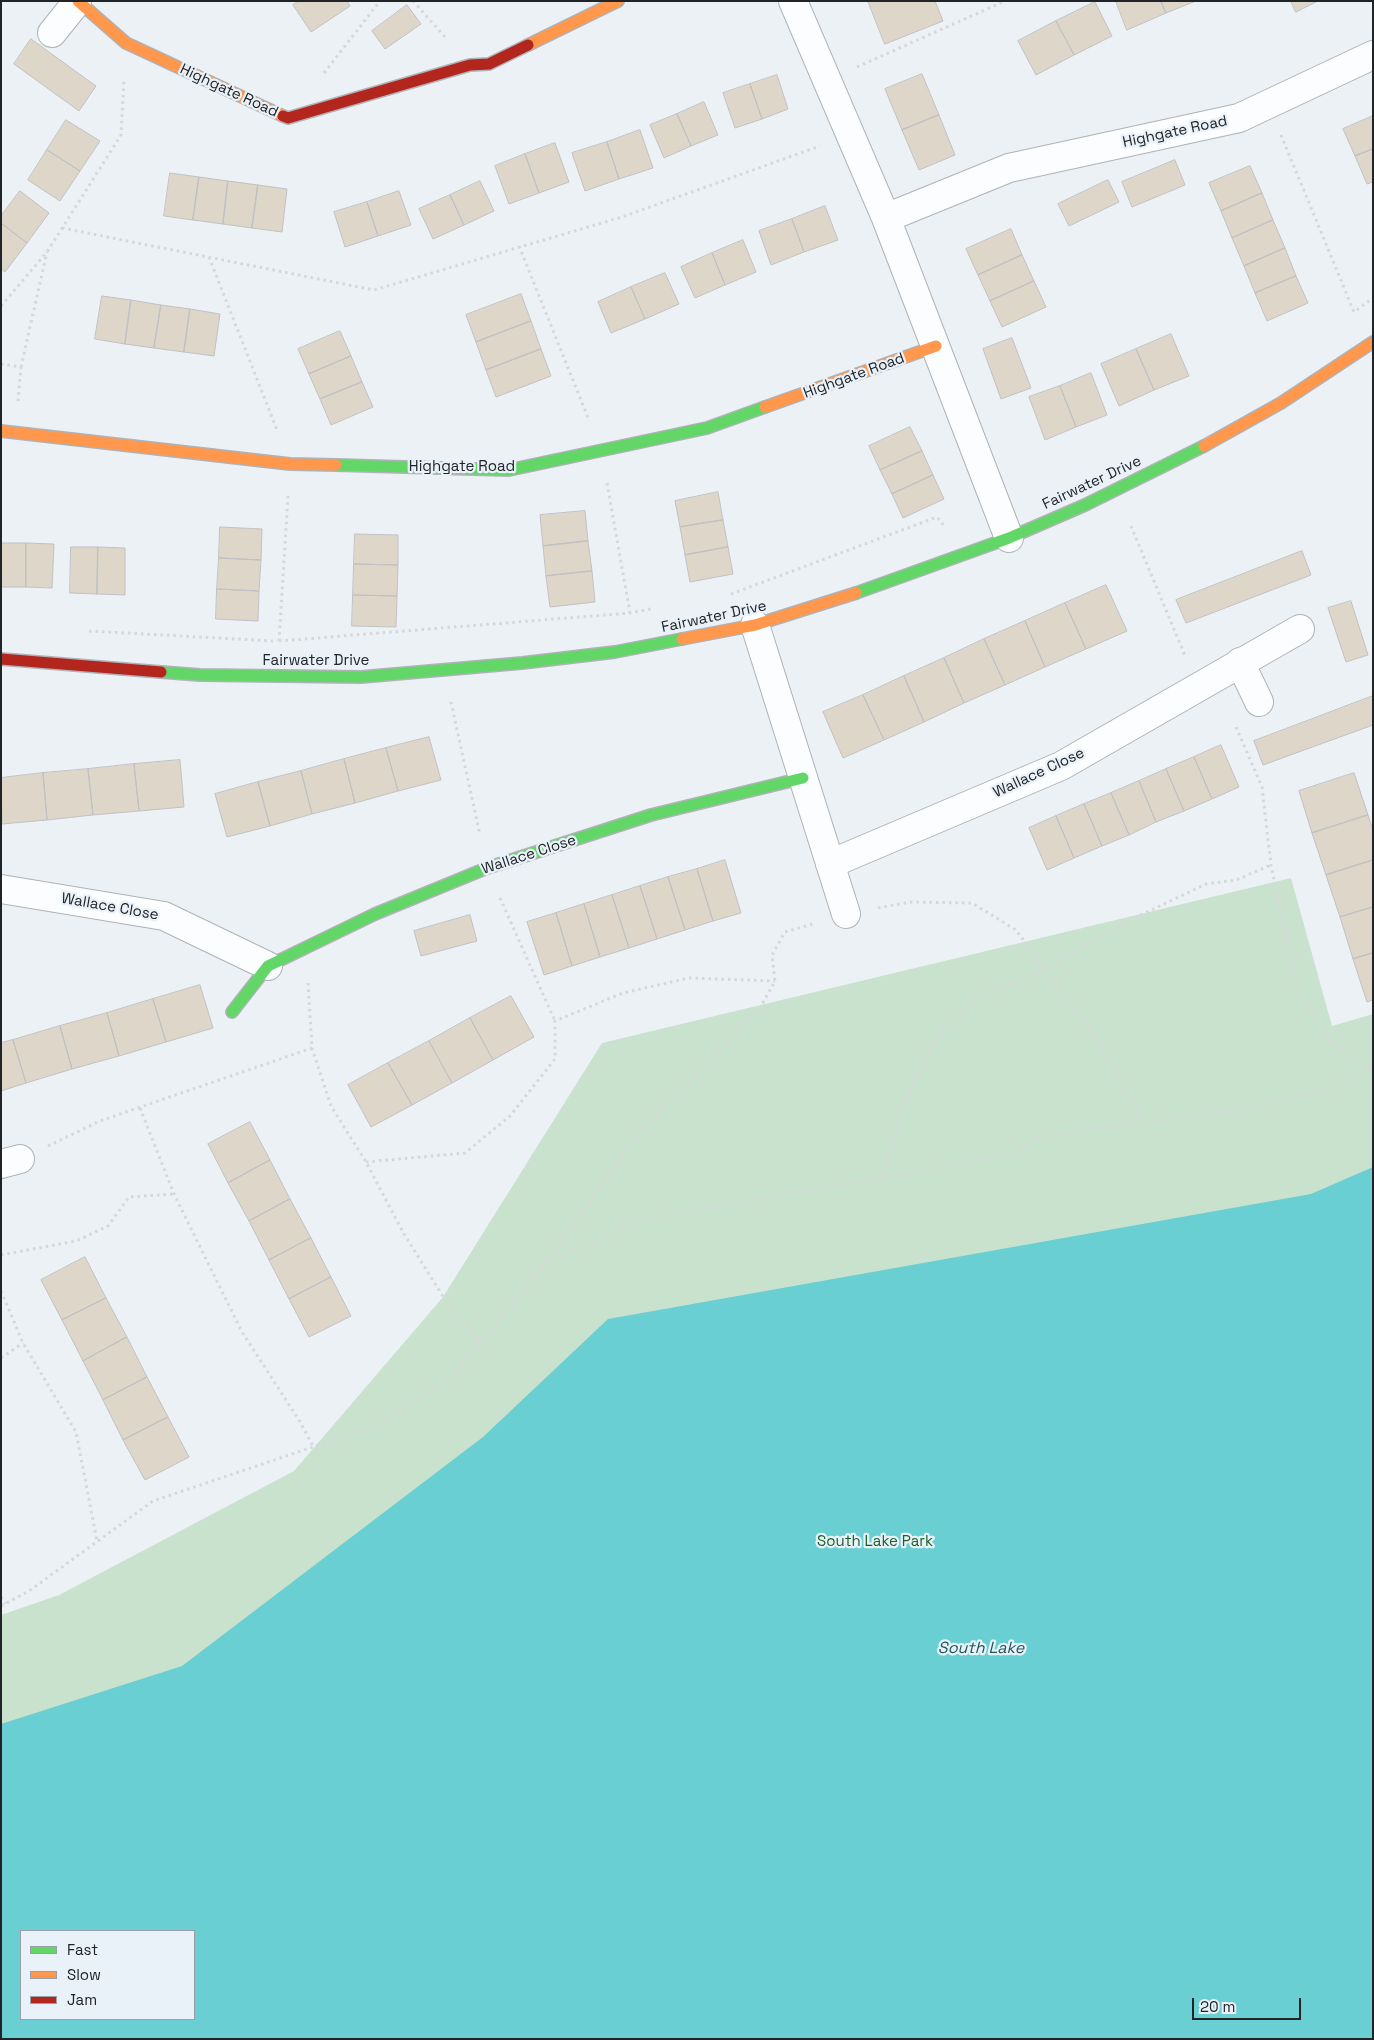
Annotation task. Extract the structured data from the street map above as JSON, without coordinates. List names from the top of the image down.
{
  "streets": {
    "street": ["Highgate Road", "Fairwater Drive", "Wallace Close"]
  },
  "water": ["South Lake"],
  "parks": ["South Lake Park"],
  "legend": ["Fast", "Slow", "Jam"],
  "scale_bar": "20 m"
}
